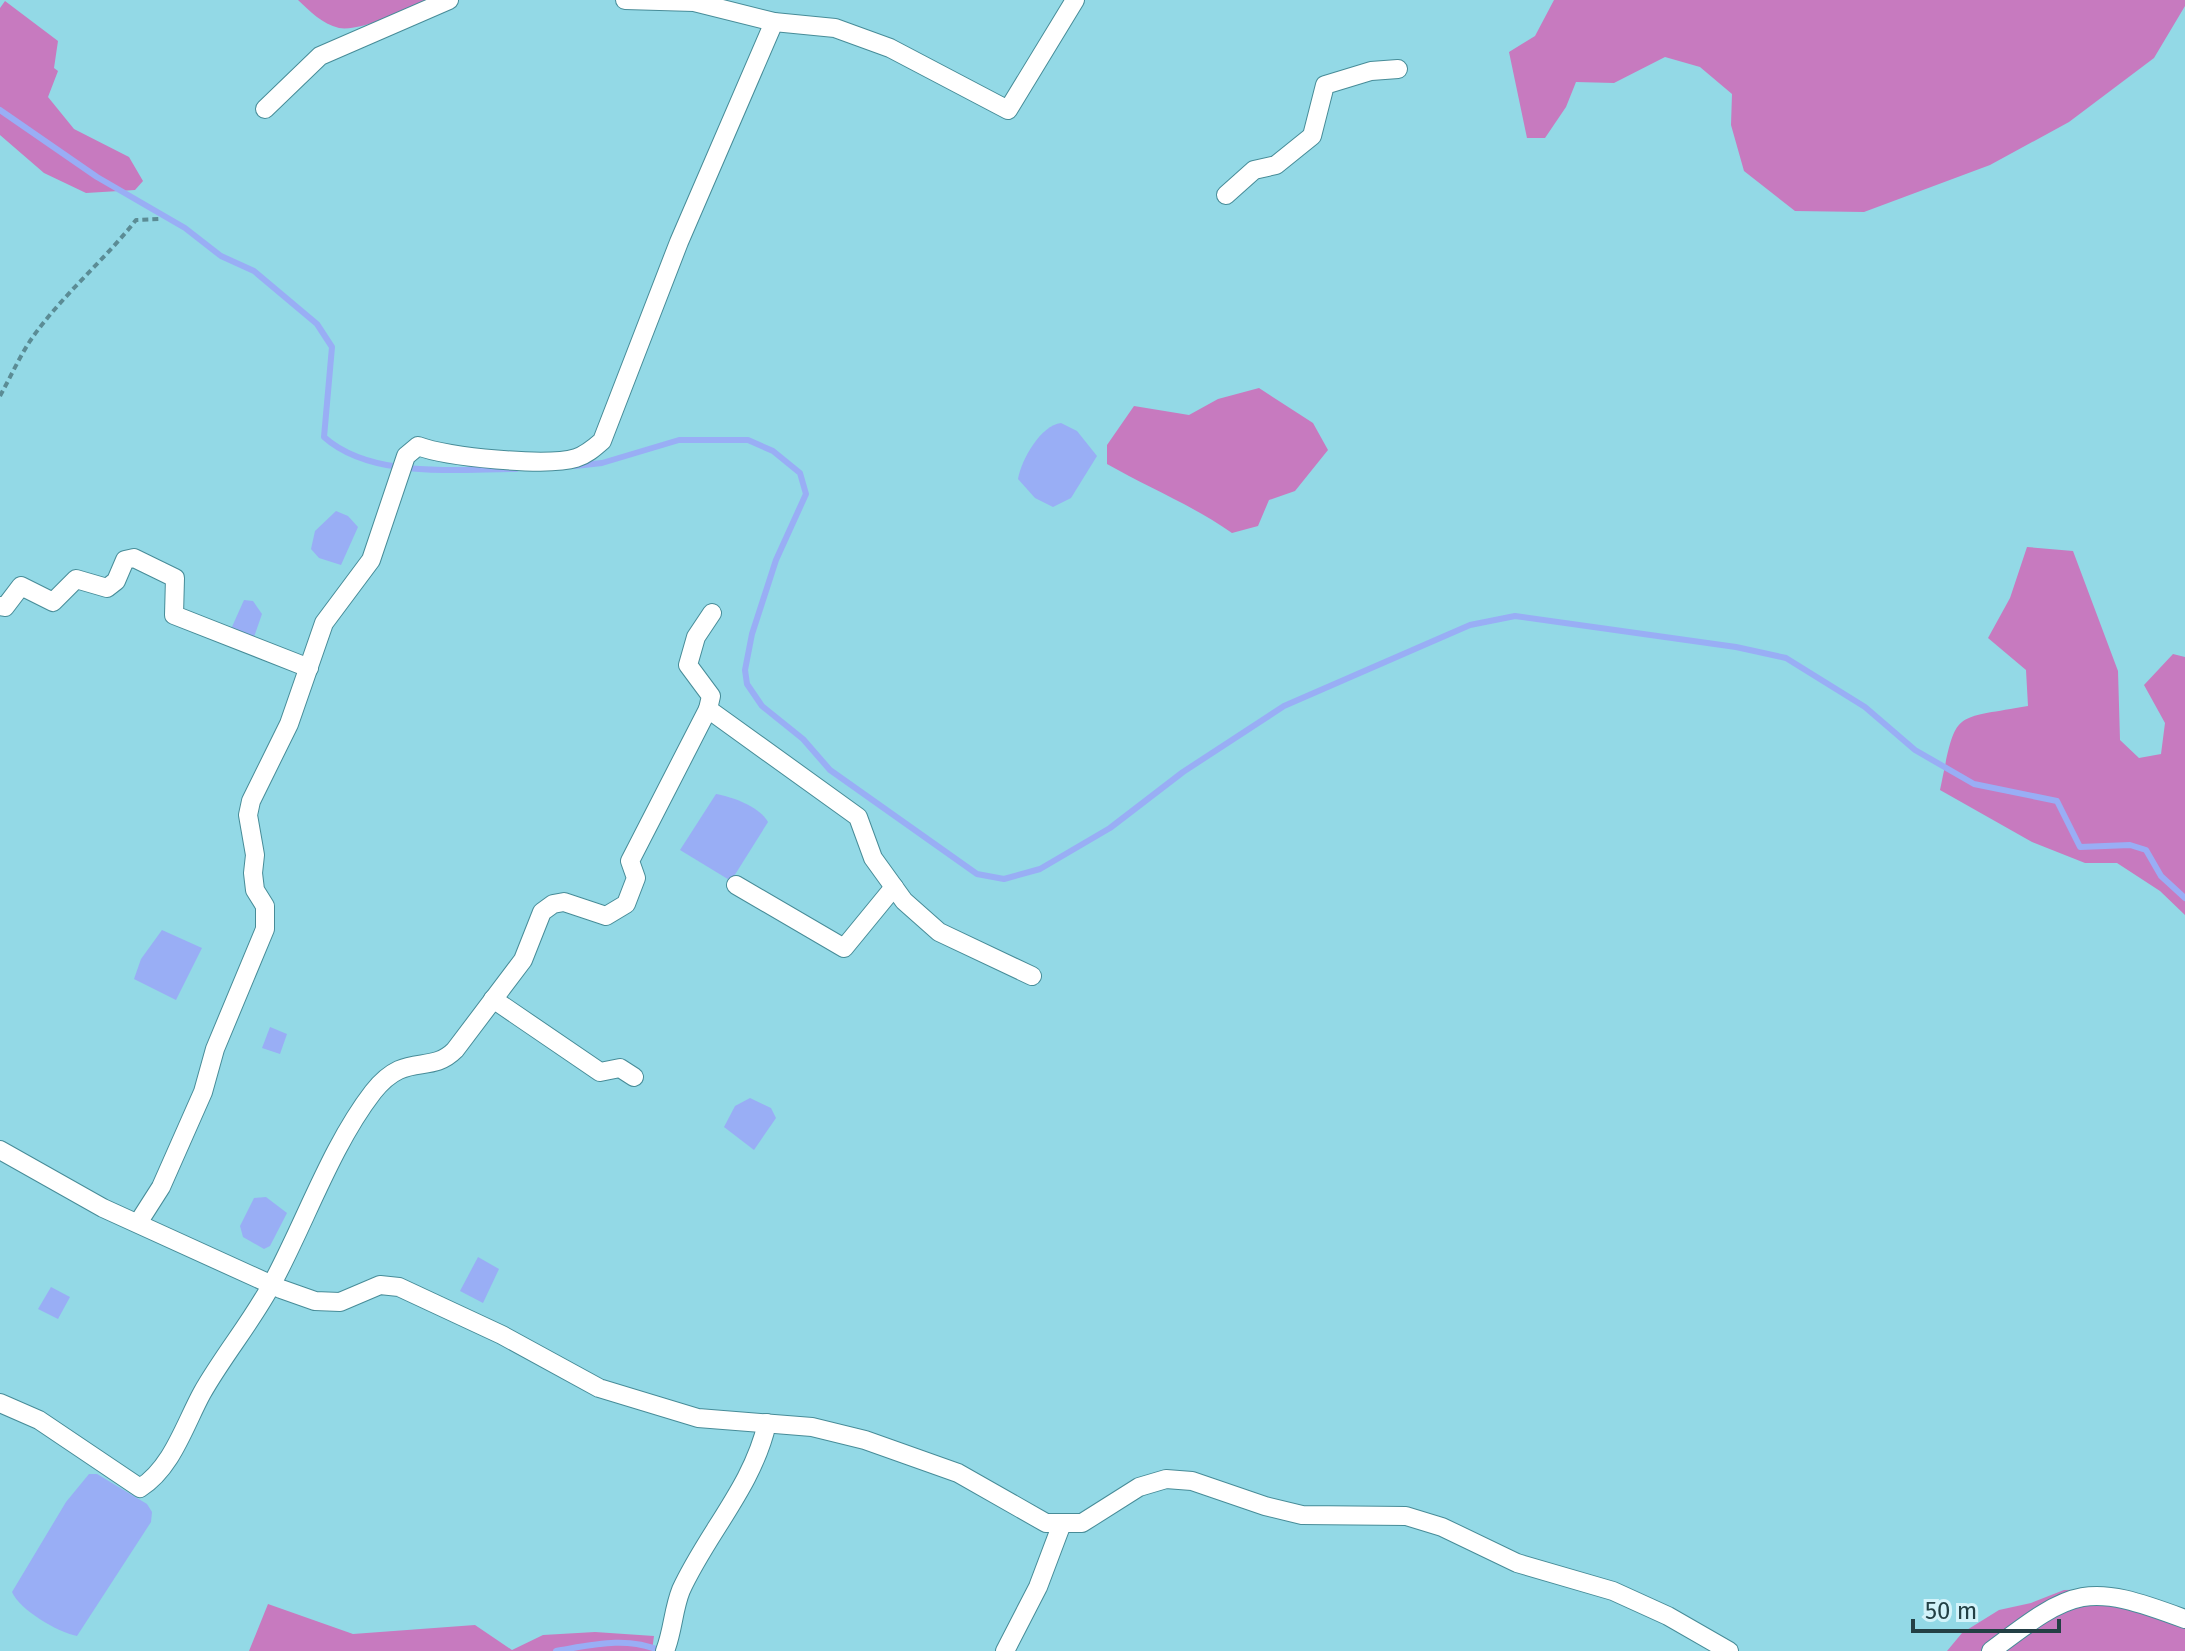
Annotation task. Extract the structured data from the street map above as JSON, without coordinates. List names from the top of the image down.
{
  "scale_bar": "50 m"
}
